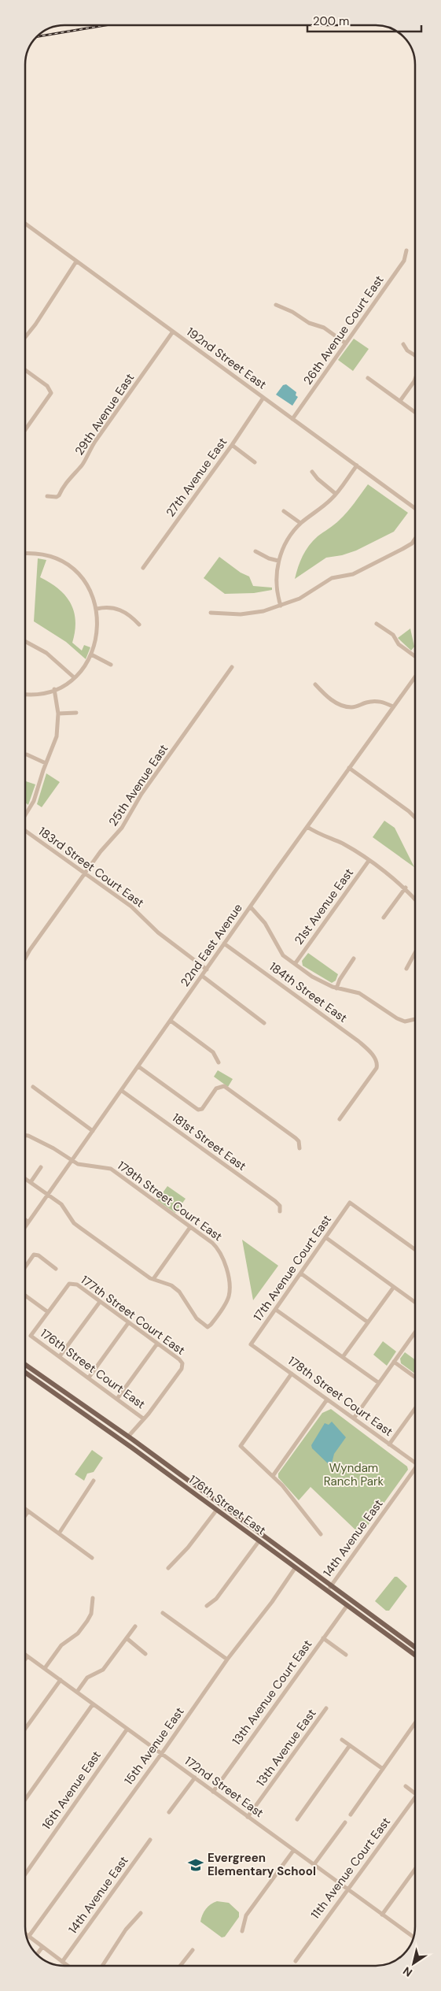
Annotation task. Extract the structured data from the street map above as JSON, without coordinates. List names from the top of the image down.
{
  "streets": {
    "main road": ["176th Street East"],
    "street": [
      "26th Avenue Court East",
      "192nd Street East",
      "29th Avenue East",
      "27th Avenue East",
      "25th Avenue East",
      "183rd Street Court East",
      "21st Avenue East",
      "22nd East Avenue",
      "184th Street East",
      "181st Street East",
      "179th Street Court East",
      "17th Avenue Court East",
      "177th Street Court East",
      "176th Street Court East",
      "178th Street Court East",
      "14th Avenue East",
      "13th Avenue Court East",
      "15th Avenue East",
      "13th Avenue East",
      "172nd Street East",
      "16th Avenue East",
      "11th Avenue Court East"
    ]
  },
  "crossings": [
    ["26th Avenue Court East", "192nd Street East"],
    ["192nd Street East", "29th Avenue East"],
    ["192nd Street East", "27th Avenue East"],
    ["25th Avenue East", "183rd Street Court East"],
    ["183rd Street Court East", "22nd East Avenue"],
    ["22nd East Avenue", "184th Street East"],
    ["22nd East Avenue", "181st Street East"],
    ["22nd East Avenue", "179th Street Court East"],
    ["17th Avenue Court East", "178th Street Court East"],
    ["177th Street Court East", "176th Street Court East"],
    ["176th Street East", "14th Avenue East"],
    ["176th Street East", "13th Avenue Court East"],
    ["176th Street East", "15th Avenue East"],
    ["13th Avenue Court East", "172nd Street East"],
    ["15th Avenue East", "172nd Street East"],
    ["13th Avenue East", "172nd Street East"],
    ["172nd Street East", "16th Avenue East"],
    ["172nd Street East", "11th Avenue Court East"]
  ],
  "parks": ["Wyndam Ranch Park"],
  "places": {
    "school or university": ["Evergreen Elementary School"]
  },
  "scale_bar": "200 m",
  "north": "bottom left"
}
